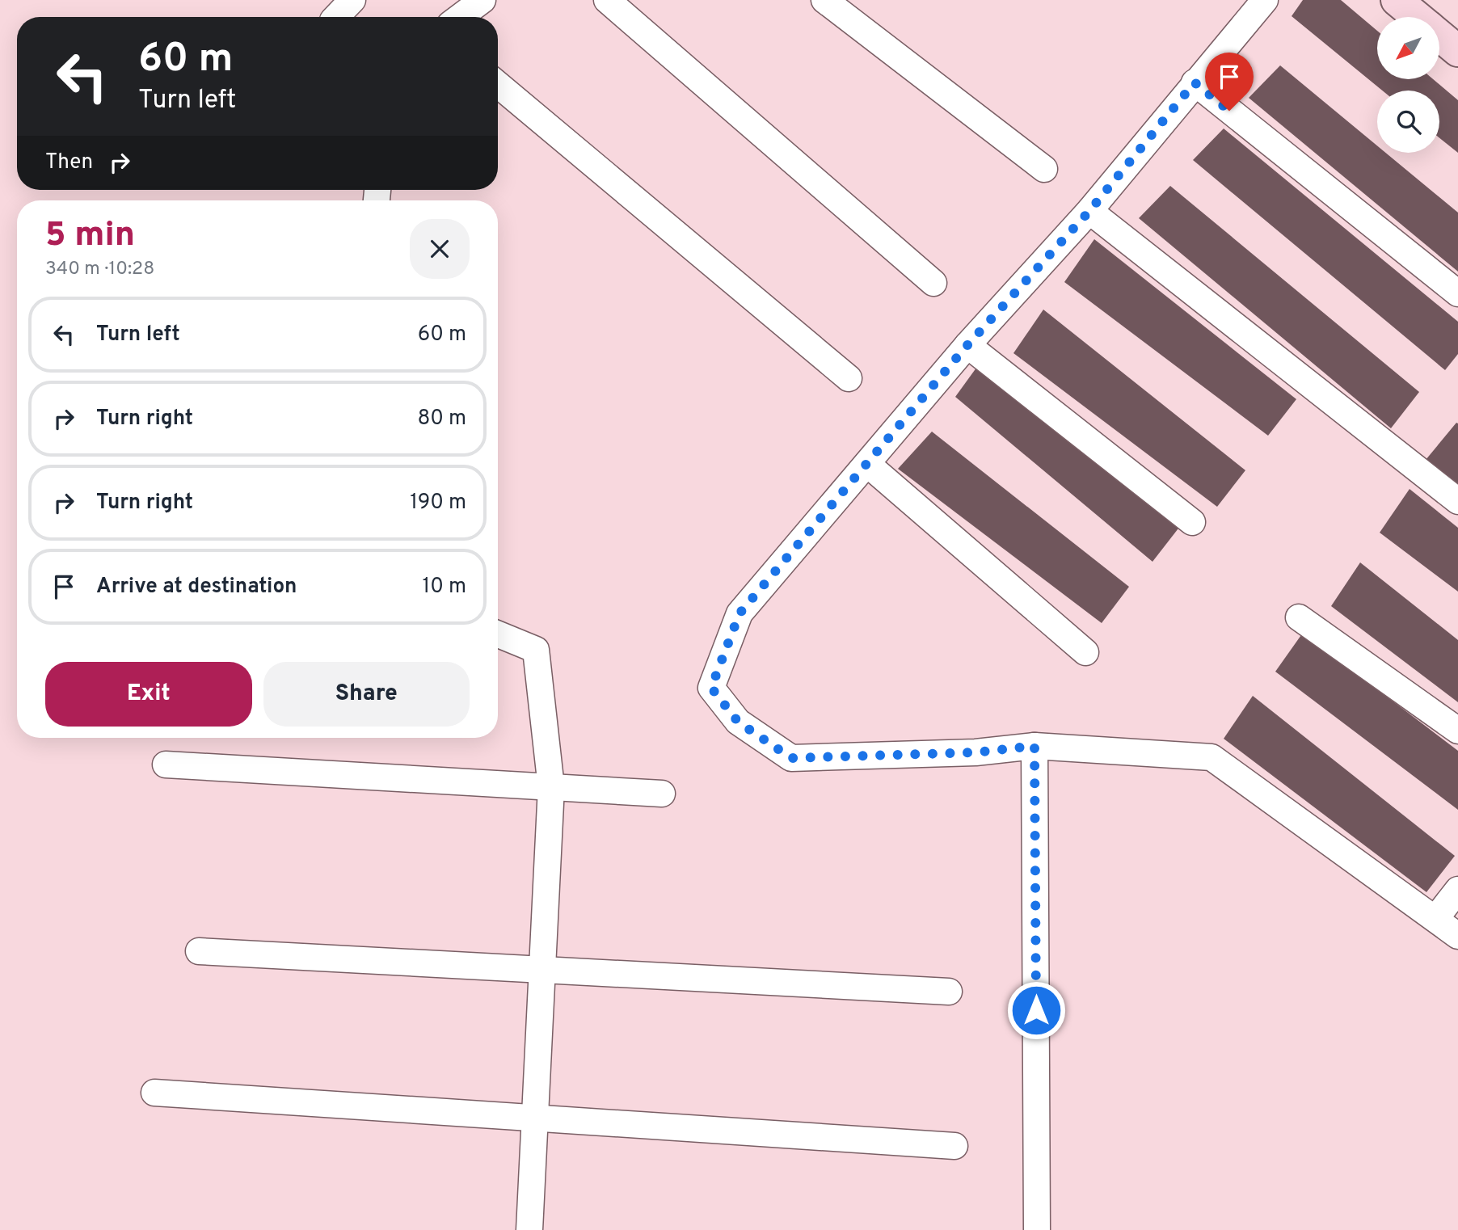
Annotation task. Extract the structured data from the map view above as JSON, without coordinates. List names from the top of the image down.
{
  "north": "bottom left",
  "page": {
    "turn": ["60 m", "Turn left"],
    "then": "Then",
    "heading": ["5 min", "340 m · 10:28"],
    "list": [
      {
        "name": "Turn left",
        "value": "60 m"
      },
      {
        "name": "Turn right",
        "value": "80 m"
      },
      {
        "name": "Turn right",
        "value": "190 m"
      },
      {
        "name": "Arrive at destination",
        "value": "10 m"
      }
    ],
    "buttons": ["Exit", "Share"]
  }
}
